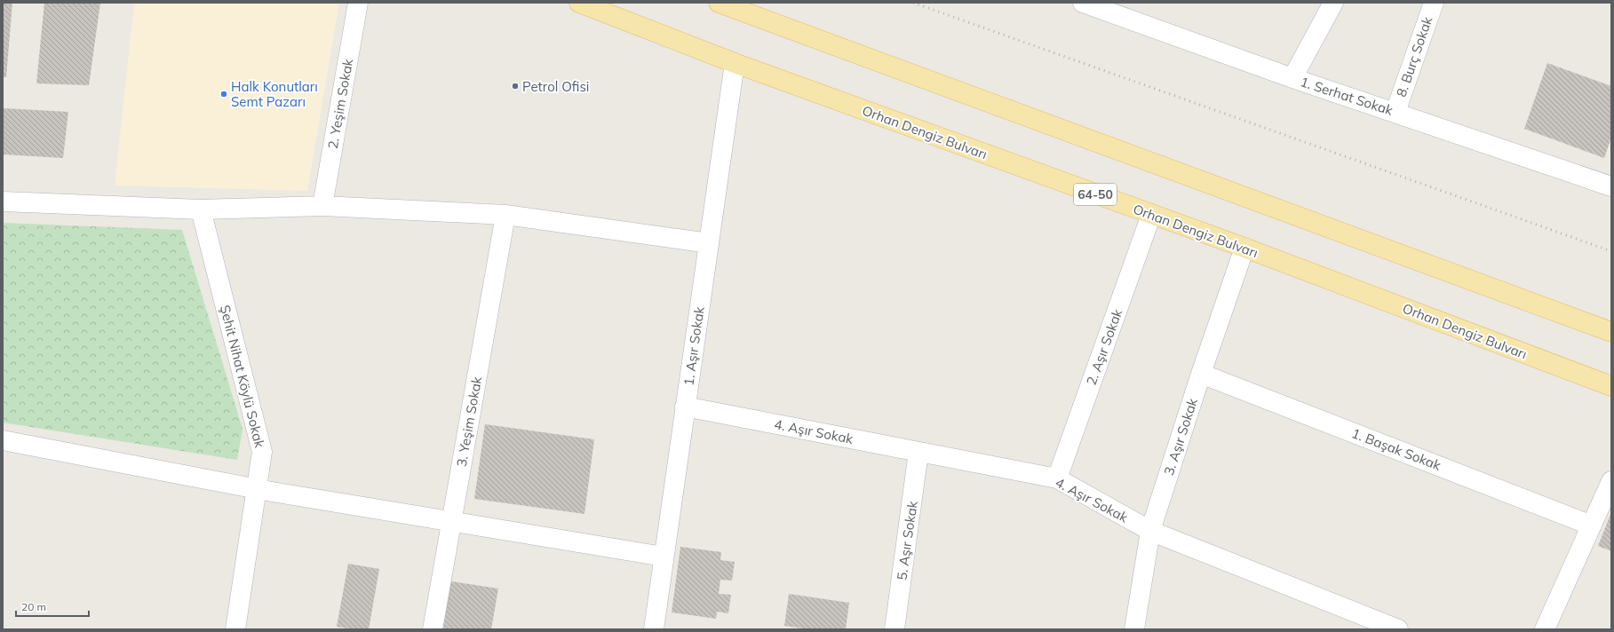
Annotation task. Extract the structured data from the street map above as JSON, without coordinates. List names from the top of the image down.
{
  "streets": {
    "main road": ["Orhan Dengiz Bulvarı", "64-50"],
    "street": [
      "8. Burç Sokak",
      "1. Serhat Sokak",
      "2. Yeşim Sokak",
      "1. Aşır Sokak",
      "2. Aşır Sokak",
      "Şehit Nihat Köylü Sokak",
      "3. Yeşim Sokak",
      "4. Aşır Sokak",
      "3. Aşır Sokak",
      "1. Başak Sokak",
      "5. Aşır Sokak"
    ]
  },
  "crossings": [
    ["8. Burç Sokak", "1. Serhat Sokak"],
    ["Orhan Dengiz Bulvarı", "1. Aşır Sokak"],
    ["Orhan Dengiz Bulvarı", "2. Aşır Sokak"],
    ["Orhan Dengiz Bulvarı", "3. Aşır Sokak"],
    ["1. Aşır Sokak", "4. Aşır Sokak"],
    ["2. Aşır Sokak", "4. Aşır Sokak"],
    ["4. Aşır Sokak", "3. Aşır Sokak"],
    ["4. Aşır Sokak", "5. Aşır Sokak"],
    ["3. Aşır Sokak", "1. Başak Sokak"]
  ],
  "places": ["Petrol Ofisi", "Halk Konutları Semt Pazarı"],
  "scale_bar": "20 m"
}
